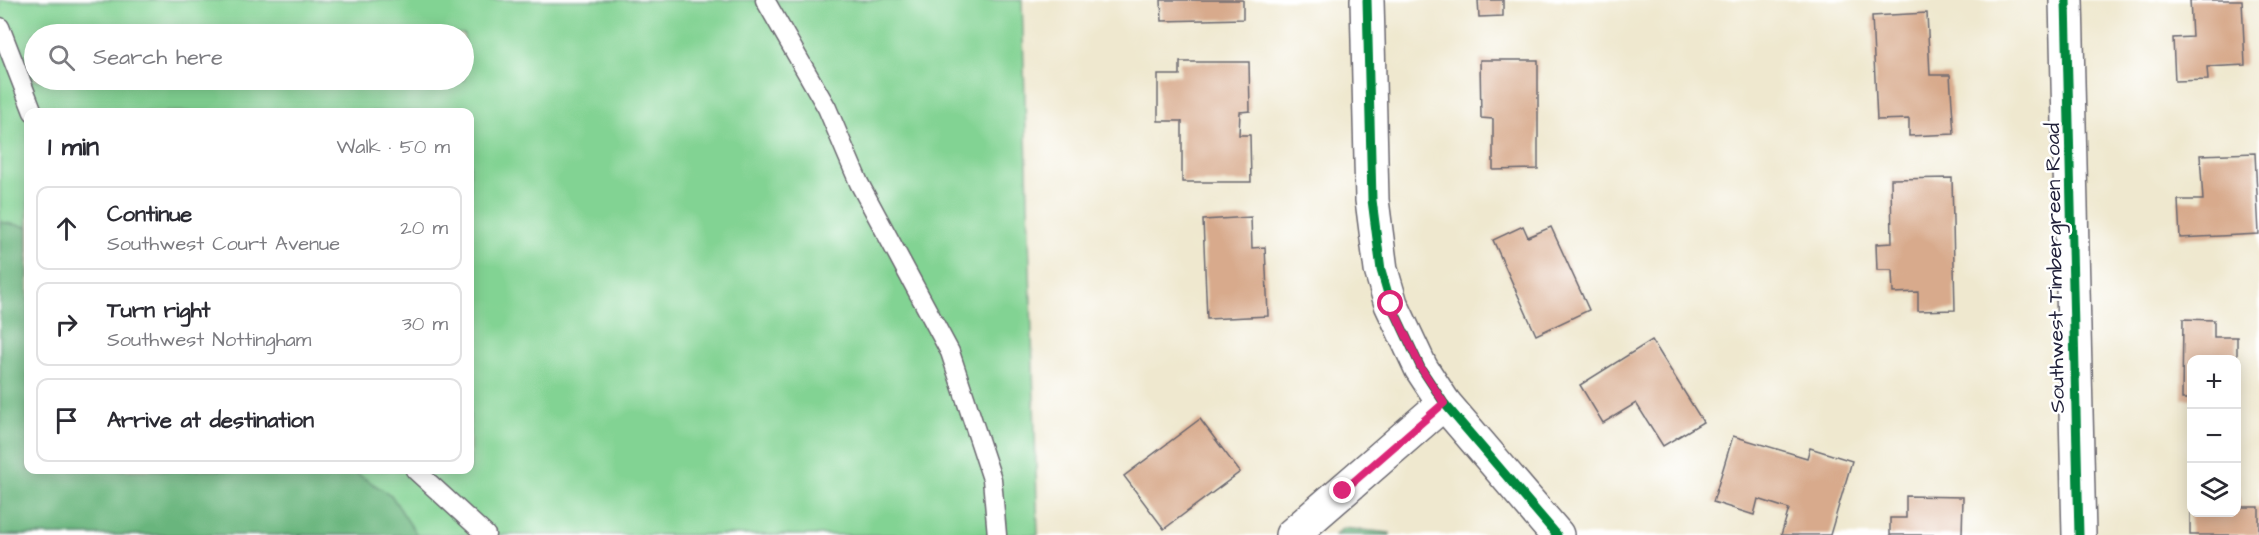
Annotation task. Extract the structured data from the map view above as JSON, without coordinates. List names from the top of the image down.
{
  "streets": {
    "street": ["Southwest Timbergreen Road"]
  },
  "page": {
    "search": "Search here",
    "heading": ["1 min", "Walk · 50 m"],
    "list": [
      ["Continue", "Southwest Court Avenue", "20 m"],
      ["Turn right", "Southwest Nottingham", "30 m"],
      "Arrive at destination"
    ],
    "map_buttons": ["+", "−"]
  }
}
